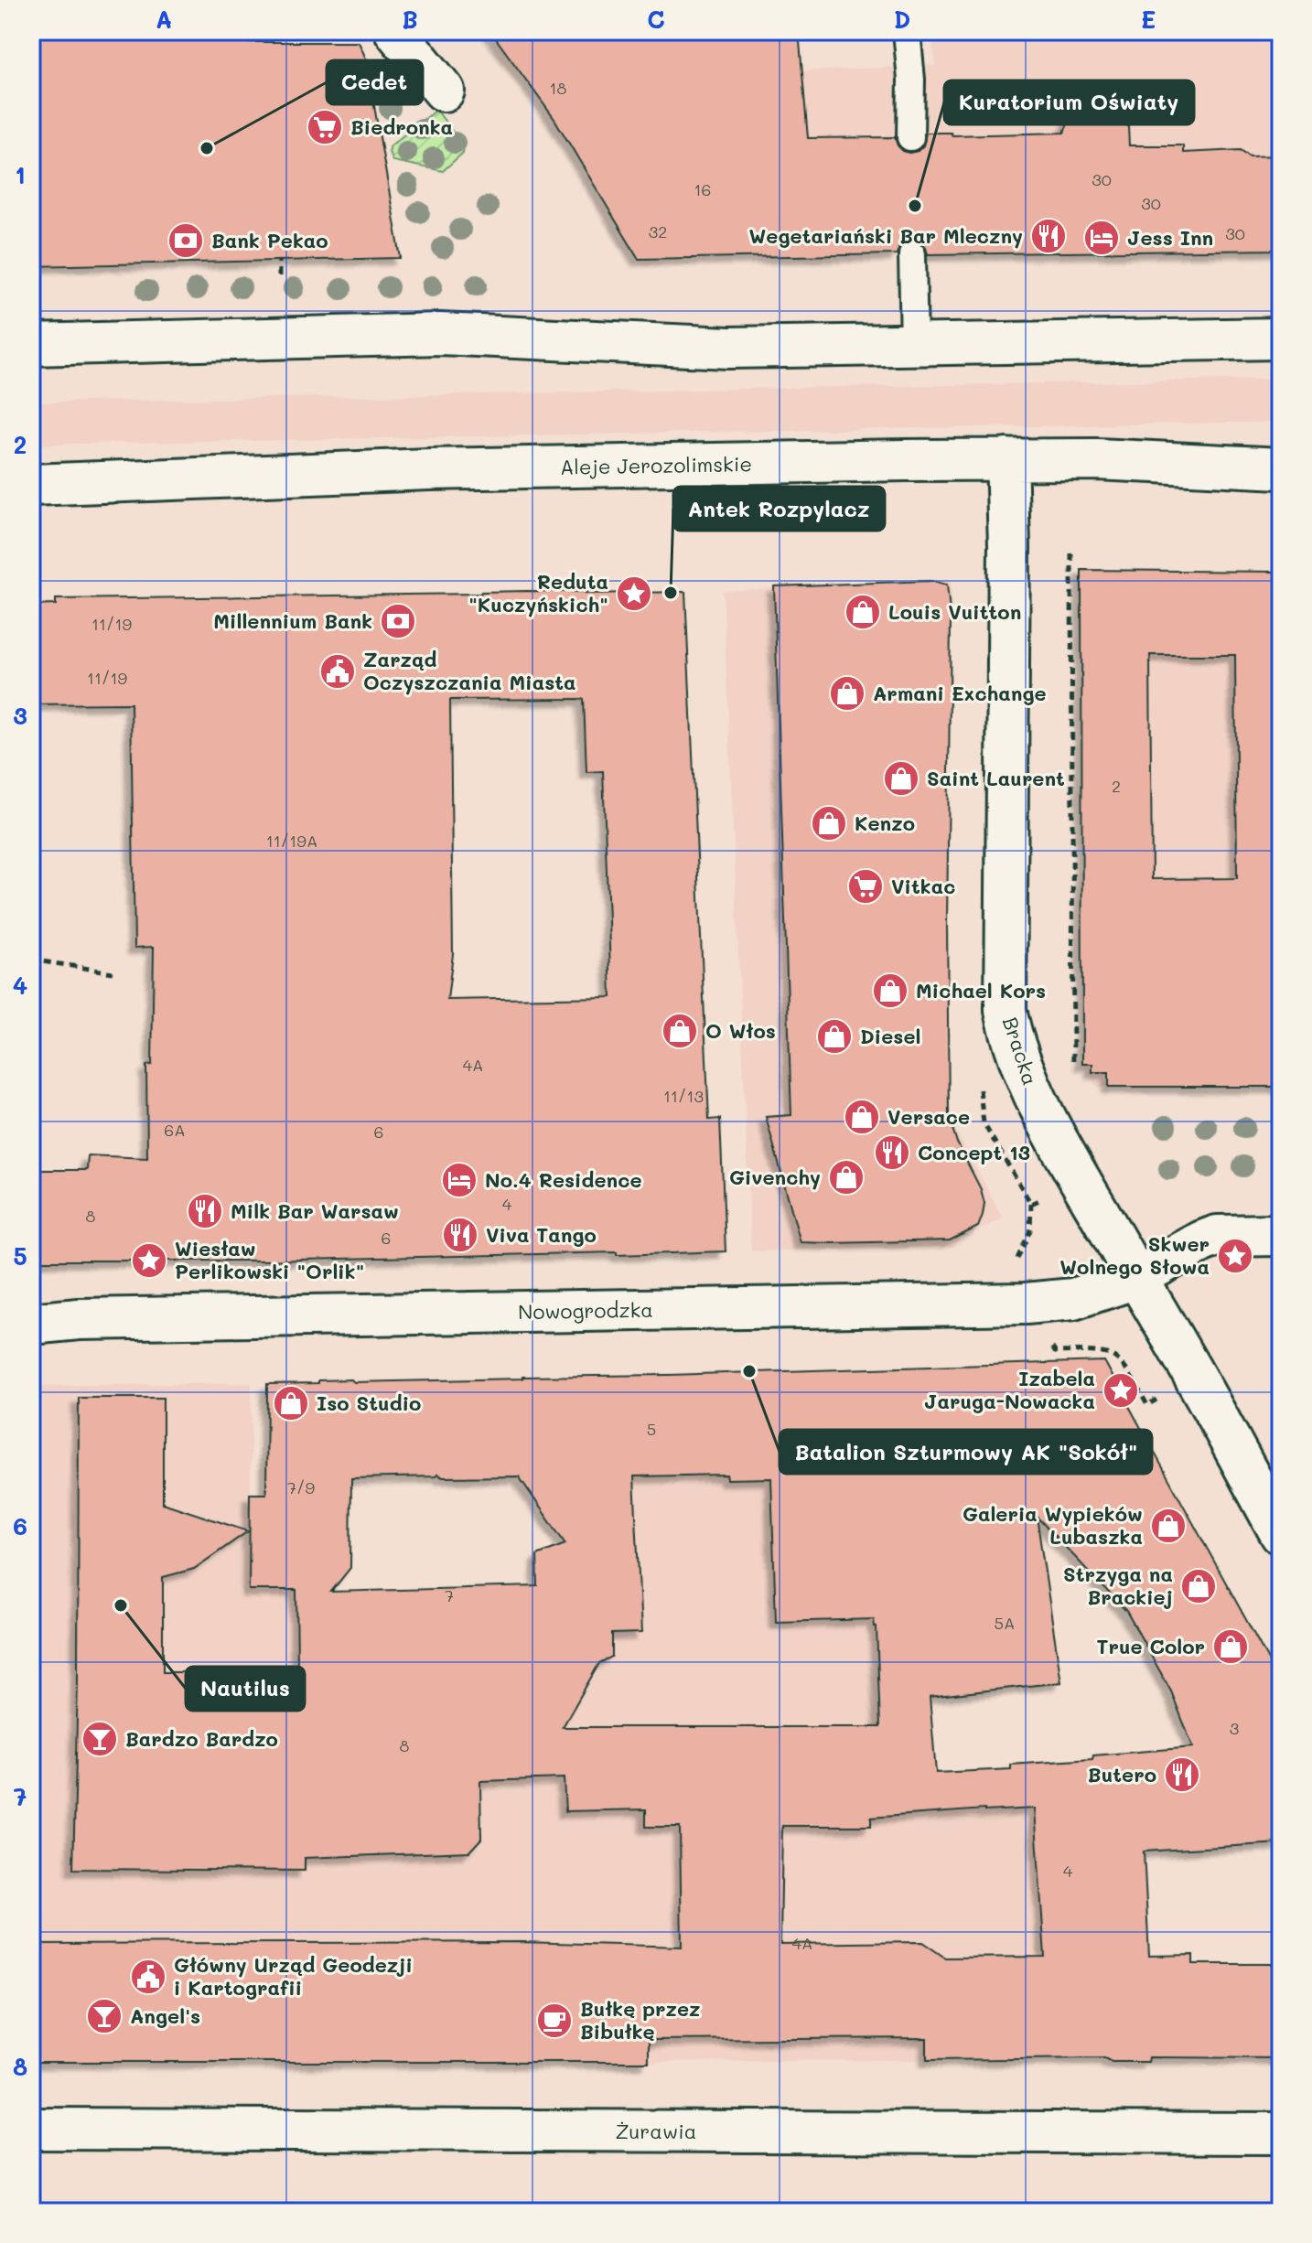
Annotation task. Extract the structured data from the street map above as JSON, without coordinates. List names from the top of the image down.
{
  "streets": {
    "street": [
      "Aleje Jerozolimskie",
      "Bracka",
      "Nowogrodzka",
      "Żurawia"
    ]
  },
  "crossings": [
    ["Aleje Jerozolimskie", "Bracka"],
    ["Bracka", "Nowogrodzka"]
  ],
  "places": {
    "supermarket": ["Biedronka", "Vitkac"],
    "other": [
      "Cedet",
      "Kuratorium Oświaty",
      "Antek Rozpylacz",
      "Batalion Szturmowy AK \"Sokół\"",
      "Nautilus"
    ],
    "restaurant": [
      "Wegetariański Bar Mleczny",
      "Concept 13",
      "Milk Bar Warsaw",
      "Viva Tango",
      "Butero"
    ],
    "hotel": ["Jess Inn", "No.4 Residence"],
    "bank": ["Bank Pekao", "Millennium Bank"],
    "place": [
      "Reduta \"Kuczyńskich\"",
      "Skwer Wolnego Słowa",
      "Wiesław Perlikowski \"Orlik\"",
      "Izabela Jaruga-Nowacka"
    ],
    "shop": [
      "Louis Vuitton",
      "Armani Exchange",
      "Saint Laurent",
      "Kenzo",
      "Michael Kors",
      "O Włos",
      "Diesel",
      "Versace",
      "Givenchy",
      "Iso Studio",
      "Galeria Wypieków Lubaszka",
      "Strzyga na Brackiej",
      "True Color"
    ],
    "public building": ["Zarząd Oczyszczania Miasta", "Główny Urząd Geodezji i Kartografii"],
    "bar": ["Bardzo Bardzo", "Angel's"],
    "cafe": ["Bułkę przez Bibułkę"]
  },
  "house_numbers": [
    "18",
    "30",
    "16",
    "30",
    "32",
    "30",
    "11/19",
    "11/19",
    "2",
    "11/19A",
    "4A",
    "11/13",
    "6A",
    "6",
    "4",
    "8",
    "6",
    "5",
    "7/9",
    "7",
    "5A",
    "3",
    "8",
    "4",
    "4A"
  ],
  "grid": {
    "columns": [
      "A",
      "B",
      "C",
      "D",
      "E"
    ],
    "rows": [
      "1",
      "2",
      "3",
      "4",
      "5",
      "6",
      "7",
      "8"
    ]
  }
}
